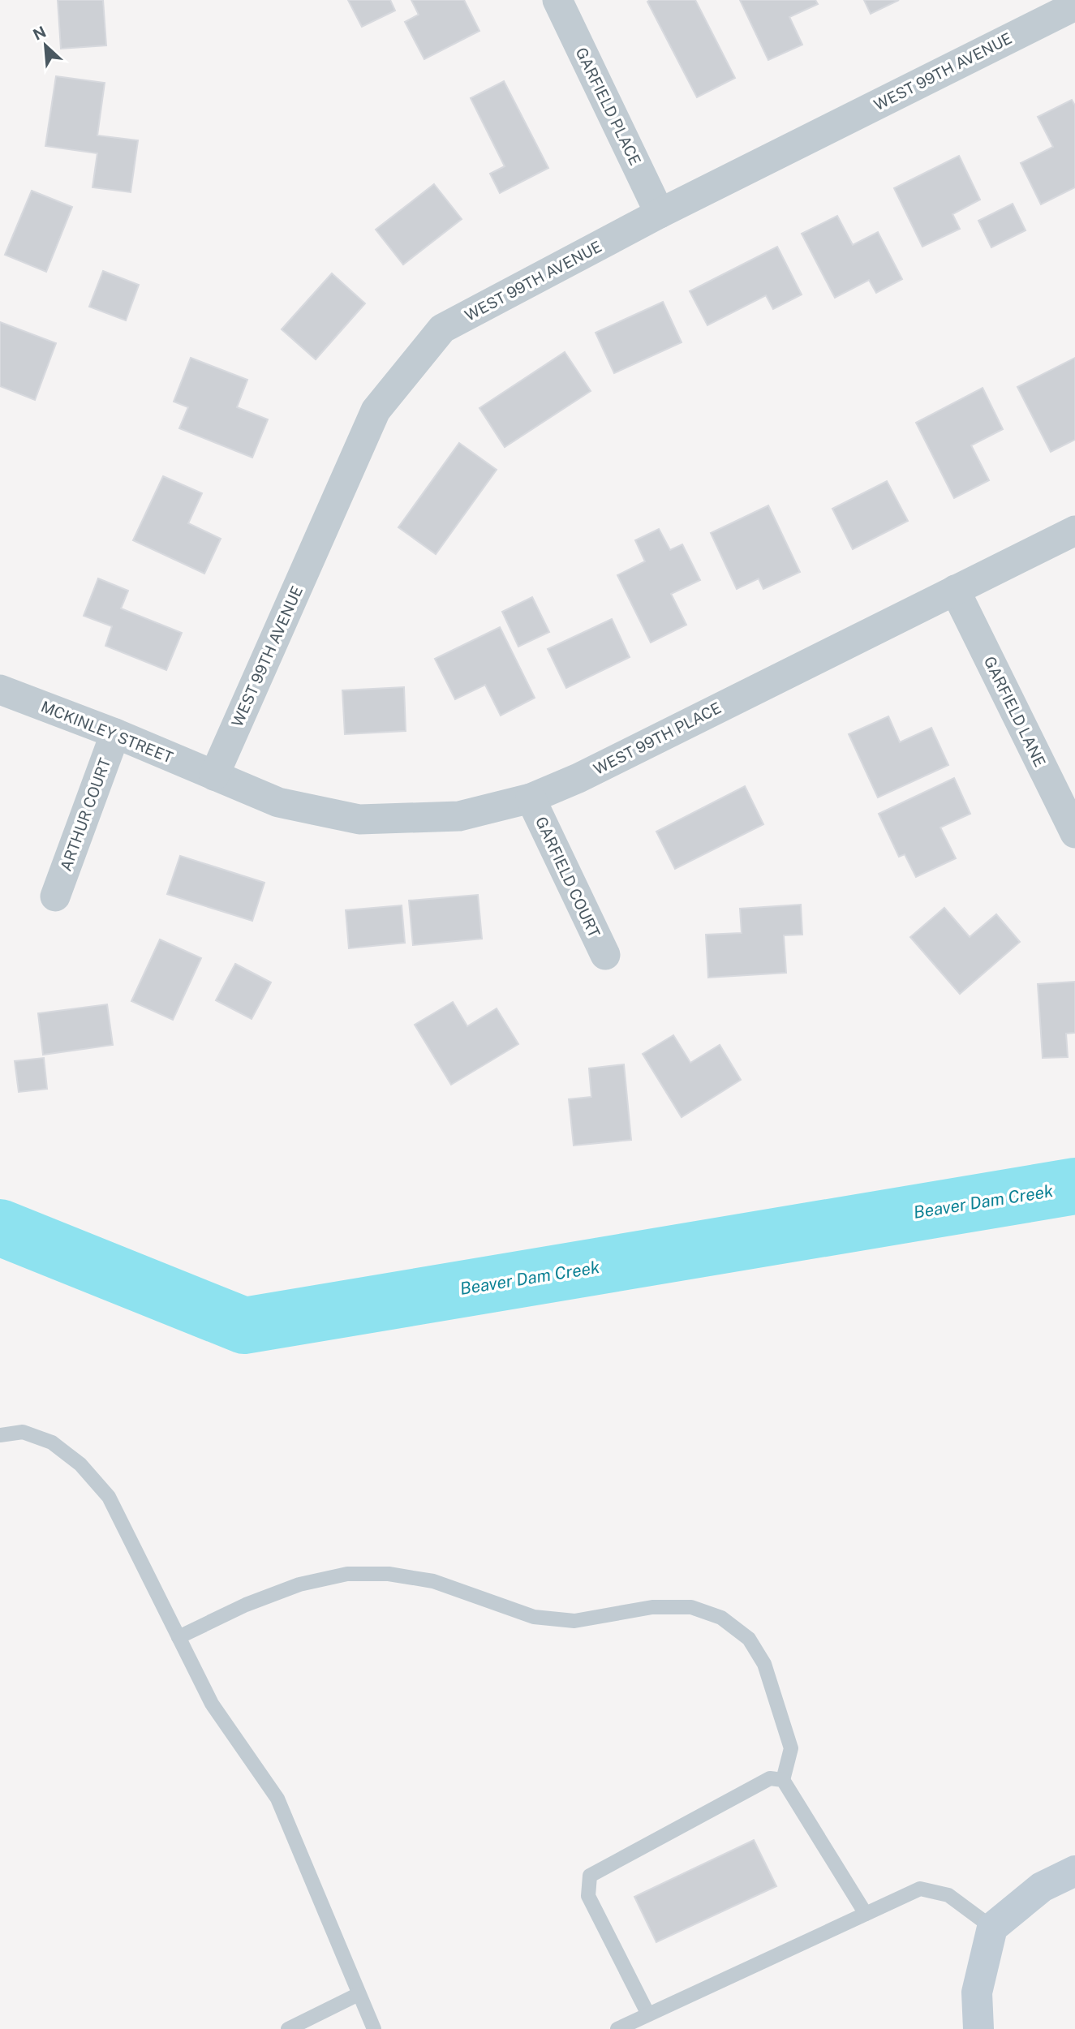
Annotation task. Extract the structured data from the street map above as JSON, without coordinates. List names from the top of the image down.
{
  "streets": {
    "street": [
      "WEST 99TH AVENUE",
      "GARFIELD PLACE",
      "GARFIELD LANE",
      "MCKINLEY STREET",
      "WEST 99TH PLACE",
      "ARTHUR COURT",
      "GARFIELD COURT"
    ]
  },
  "crossings": [
    ["WEST 99TH AVENUE", "GARFIELD PLACE"],
    ["WEST 99TH AVENUE", "MCKINLEY STREET"],
    ["WEST 99TH AVENUE", "WEST 99TH PLACE"],
    ["GARFIELD LANE", "WEST 99TH PLACE"],
    ["MCKINLEY STREET", "WEST 99TH PLACE"],
    ["MCKINLEY STREET", "ARTHUR COURT"],
    ["WEST 99TH PLACE", "GARFIELD COURT"]
  ],
  "water": ["Beaver Dam Creek"],
  "north": "top left"
}
